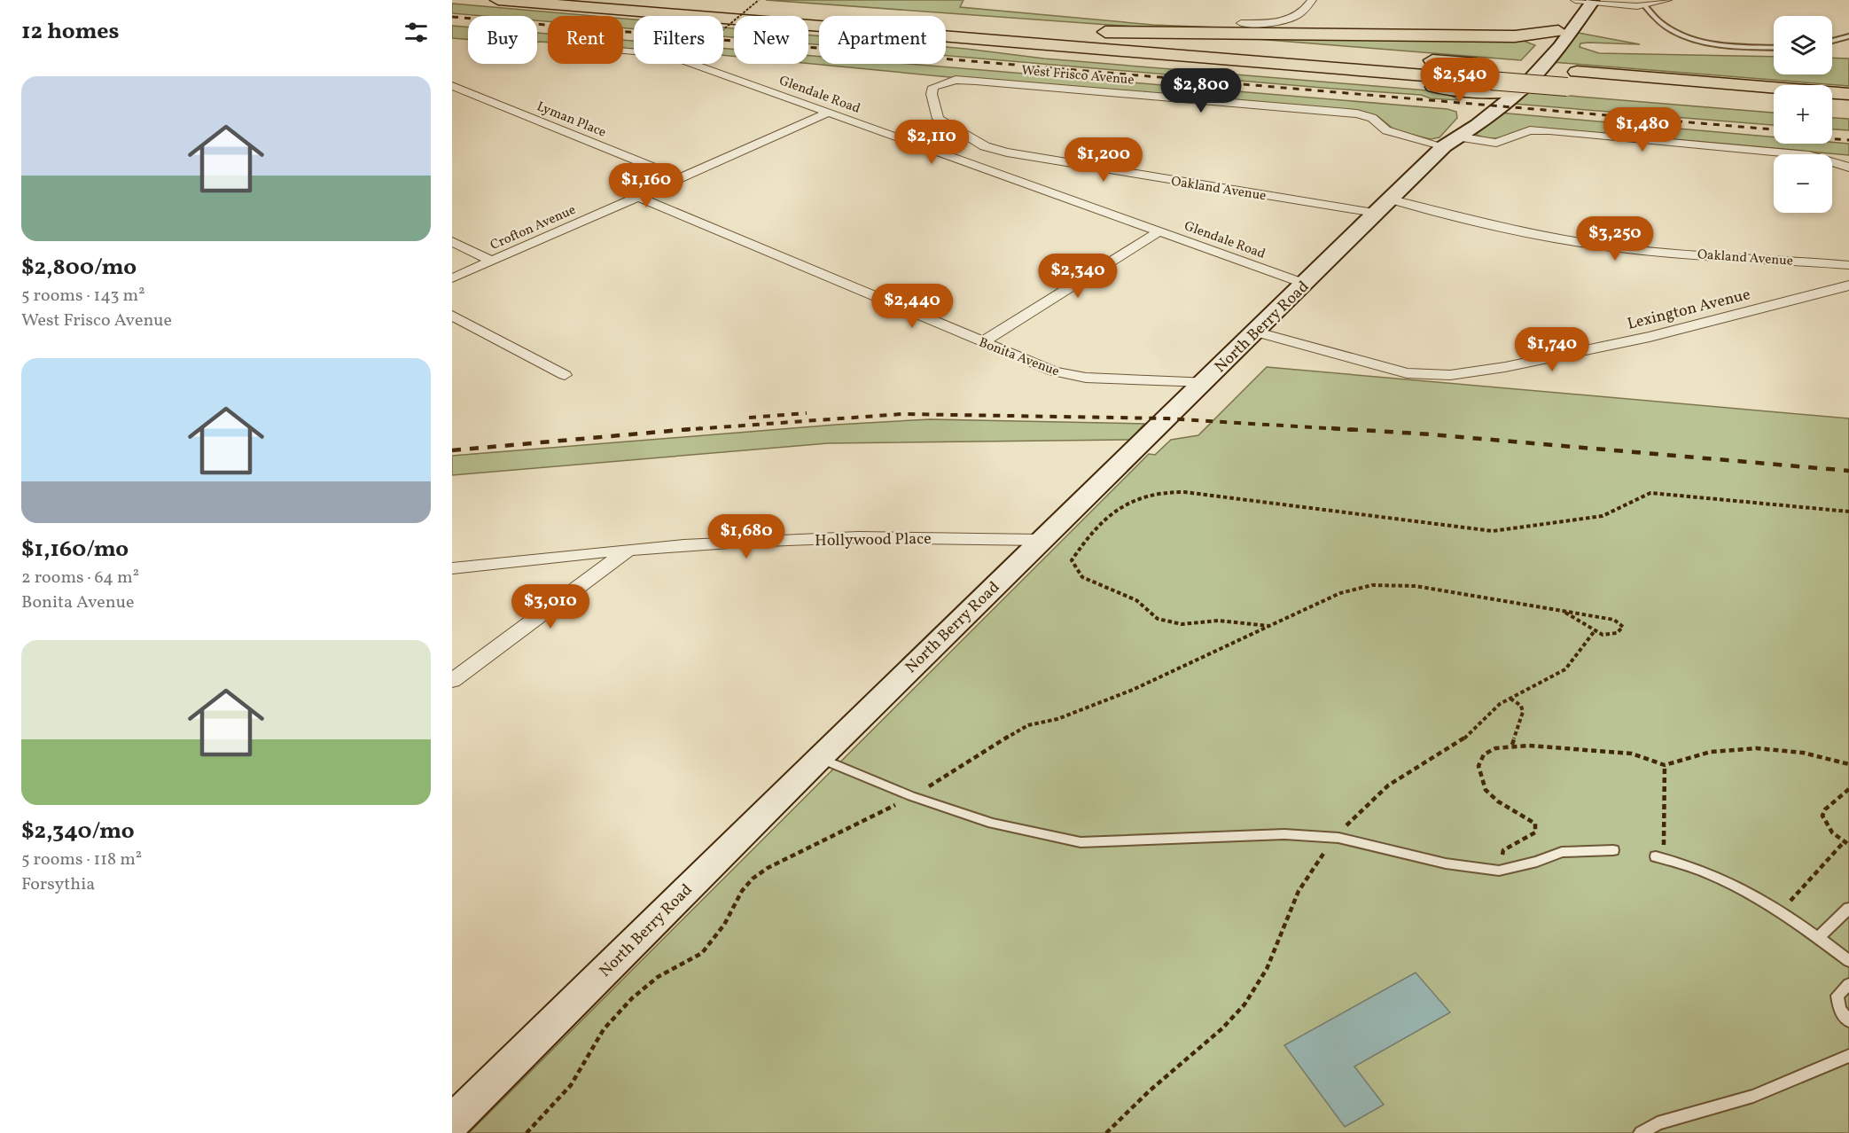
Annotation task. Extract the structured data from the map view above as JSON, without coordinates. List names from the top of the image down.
{
  "streets": {
    "main road": ["North Berry Road"],
    "street": [
      "West Frisco Avenue",
      "Glendale Road",
      "Lyman Place",
      "Oakland Avenue",
      "Crofton Avenue",
      "Lexington Avenue",
      "Bonita Avenue",
      "Hollywood Place"
    ]
  },
  "crossings": [
    ["West Frisco Avenue", "Oakland Avenue"],
    ["West Frisco Avenue", "North Berry Road"],
    ["Glendale Road", "Crofton Avenue"],
    ["Glendale Road", "North Berry Road"],
    ["Lyman Place", "Crofton Avenue"],
    ["Oakland Avenue", "North Berry Road"],
    ["Crofton Avenue", "Bonita Avenue"],
    ["Lexington Avenue", "North Berry Road"],
    ["North Berry Road", "Bonita Avenue"],
    ["North Berry Road", "Hollywood Place"]
  ],
  "page": {
    "heading": "12 homes",
    "map_buttons": ["+", "−"],
    "chip": [
      "Buy",
      "Rent",
      "Filters",
      "New",
      "Apartment"
    ],
    "price": [
      "$2,540",
      "$2,800",
      "$1,480",
      "$2,110",
      "$1,200",
      "$1,160",
      "$3,250",
      "$2,340",
      "$2,440",
      "$1,740",
      "$1,680",
      "$3,010"
    ],
    "list": [
      {
        "name": "$2,800/mo",
        "note": "5 rooms · 143 m² · West Frisco Avenue"
      },
      {
        "name": "$1,160/mo",
        "note": "2 rooms · 64 m² · Bonita Avenue"
      },
      {
        "name": "$2,340/mo",
        "note": "5 rooms · 118 m² · Forsythia"
      }
    ]
  }
}
